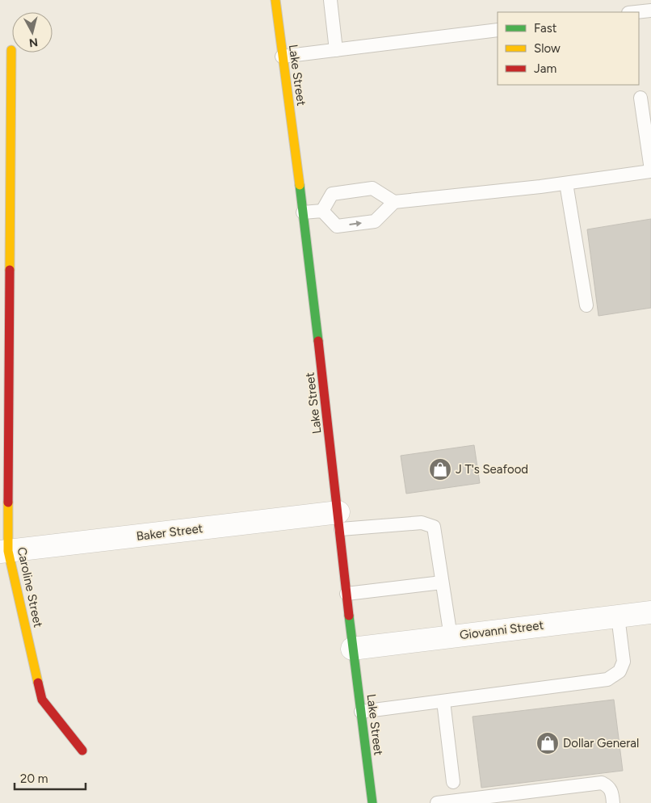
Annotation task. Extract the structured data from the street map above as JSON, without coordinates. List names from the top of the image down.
{
  "streets": {
    "street": [
      "Lake Street",
      "Baker Street",
      "Caroline Street",
      "Giovanni Street"
    ]
  },
  "crossings": [
    ["Lake Street", "Baker Street"],
    ["Lake Street", "Giovanni Street"],
    ["Baker Street", "Caroline Street"]
  ],
  "places": {
    "shop": ["J T's Seafood", "Dollar General"]
  },
  "legend": ["Fast", "Slow", "Jam"],
  "scale_bar": "20 m",
  "north": "bottom"
}
